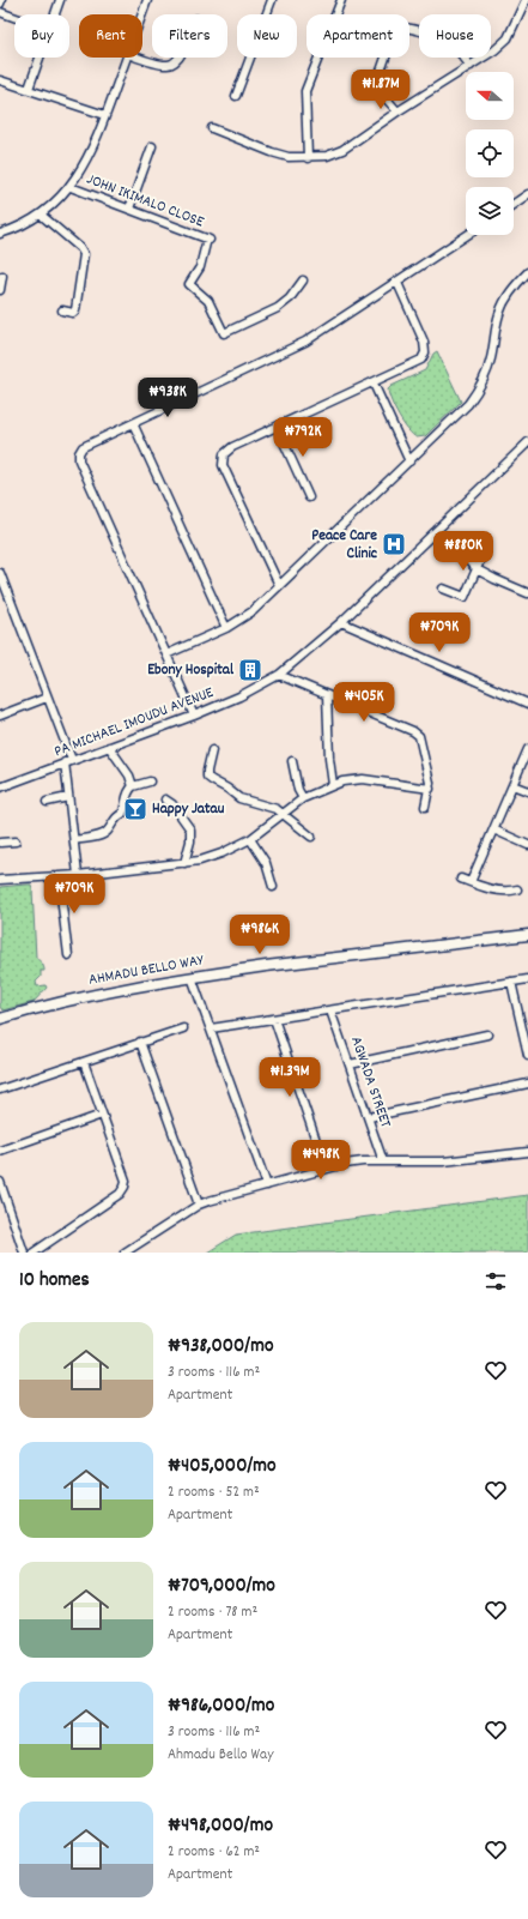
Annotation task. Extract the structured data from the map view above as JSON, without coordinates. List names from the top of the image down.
{
  "streets": {
    "main road": ["AHMADU BELLO WAY"],
    "street": ["JOHN IKIMALO CLOSE", "PA MICHAEL IMOUDU AVENUE", "AGWADA STREET"]
  },
  "places": {
    "hospital": ["Peace Care Clinic"],
    "building": ["Ebony Hospital"],
    "bar": ["Happy Jatau"]
  },
  "north": "left",
  "page": {
    "chip": [
      "Buy",
      "Rent",
      "Filters",
      "New",
      "Apartment",
      "House"
    ],
    "price": [
      "₦1.87M",
      "₦938K",
      "₦792K",
      "₦880K",
      "₦709K",
      "₦405K",
      "₦709K",
      "₦986K",
      "₦1.39M",
      "₦498K"
    ],
    "heading": "10 homes",
    "list": [
      {
        "name": "₦938,000/mo",
        "note": "3 rooms · 116 m² · Apartment"
      },
      {
        "name": "₦405,000/mo",
        "note": "2 rooms · 52 m² · Apartment"
      },
      {
        "name": "₦709,000/mo",
        "note": "2 rooms · 78 m² · Apartment"
      },
      {
        "name": "₦986,000/mo",
        "note": "3 rooms · 116 m² · Ahmadu Bello Way"
      },
      {
        "name": "₦498,000/mo",
        "note": "2 rooms · 62 m² · Apartment"
      }
    ]
  }
}
